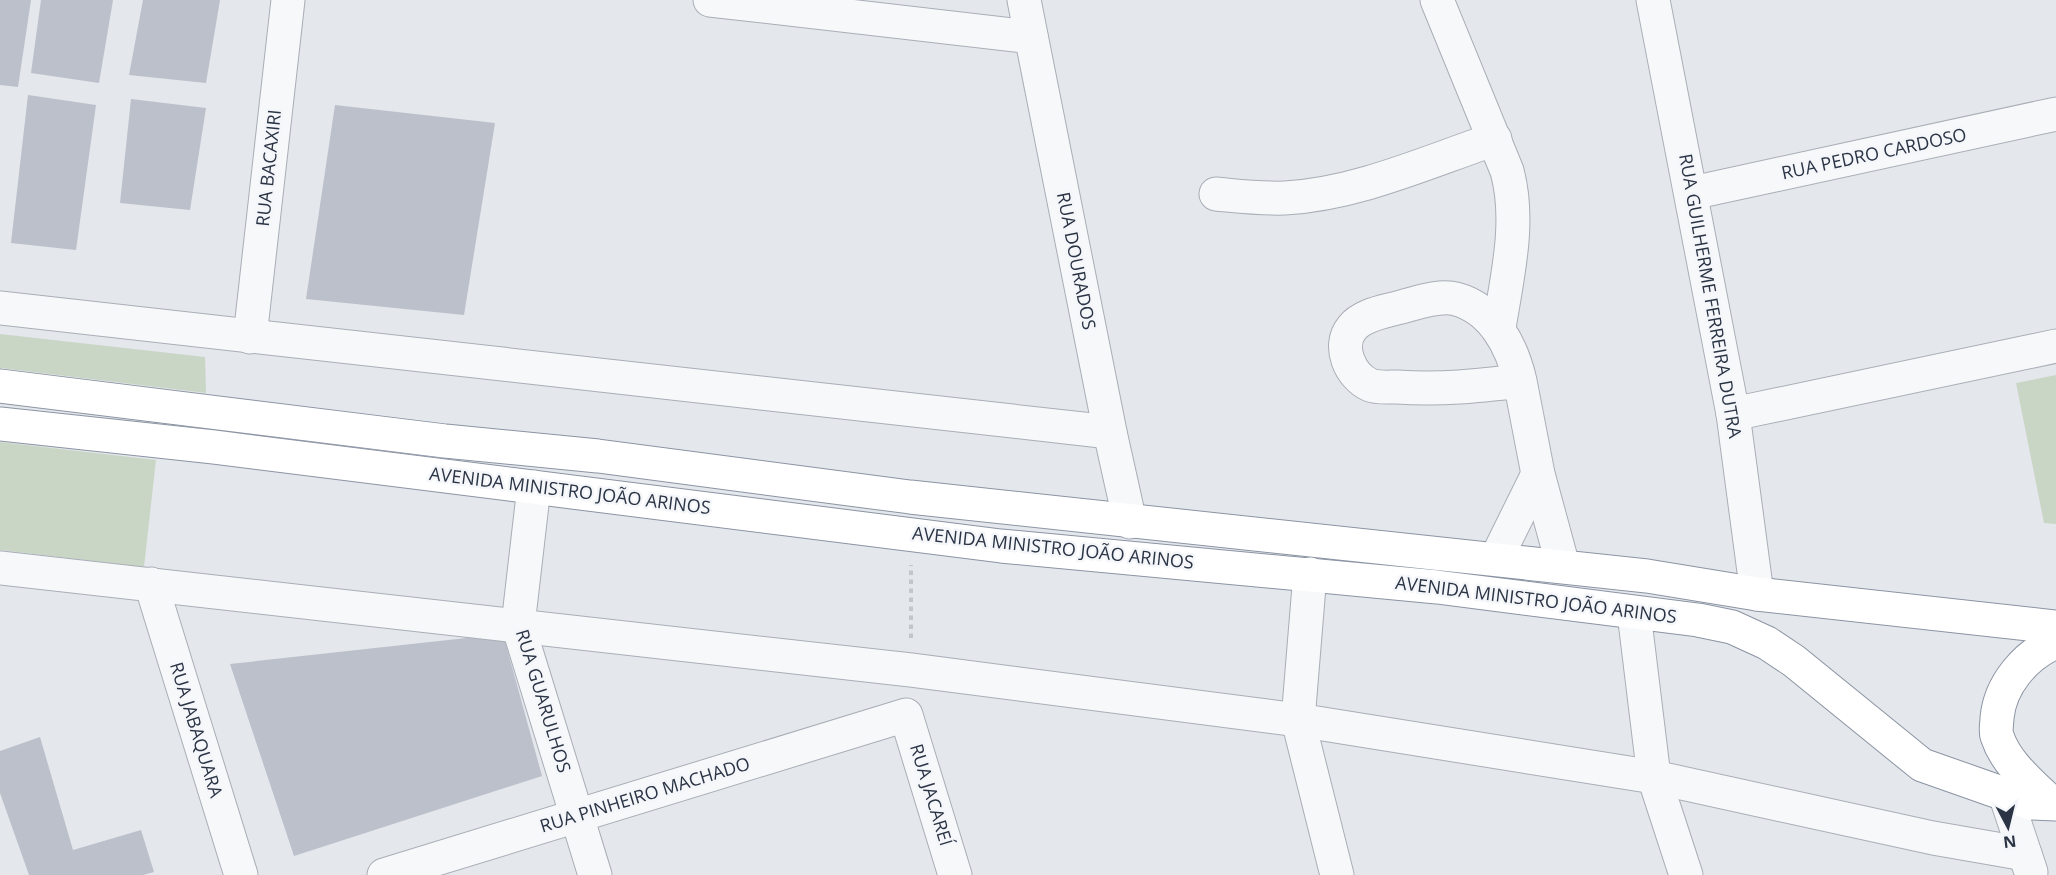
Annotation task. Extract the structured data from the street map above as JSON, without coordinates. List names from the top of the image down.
{
  "streets": {
    "highway": ["AVENIDA MINISTRO JOÃO ARINOS"],
    "street": [
      "RUA PEDRO CARDOSO",
      "RUA BACAXIRI",
      "RUA DOURADOS",
      "RUA GUILHERME FERREIRA DUTRA",
      "RUA GUARULHOS",
      "RUA JABAQUARA",
      "RUA PINHEIRO MACHADO",
      "RUA JACAREÍ"
    ]
  },
  "crossings": [
    ["RUA PEDRO CARDOSO", "RUA GUILHERME FERREIRA DUTRA"],
    ["RUA DOURADOS", "AVENIDA MINISTRO JOÃO ARINOS"],
    ["RUA GUILHERME FERREIRA DUTRA", "AVENIDA MINISTRO JOÃO ARINOS"],
    ["AVENIDA MINISTRO JOÃO ARINOS", "RUA GUARULHOS"],
    ["RUA GUARULHOS", "RUA PINHEIRO MACHADO"],
    ["RUA PINHEIRO MACHADO", "RUA JACAREÍ"]
  ],
  "north": "bottom"
}
